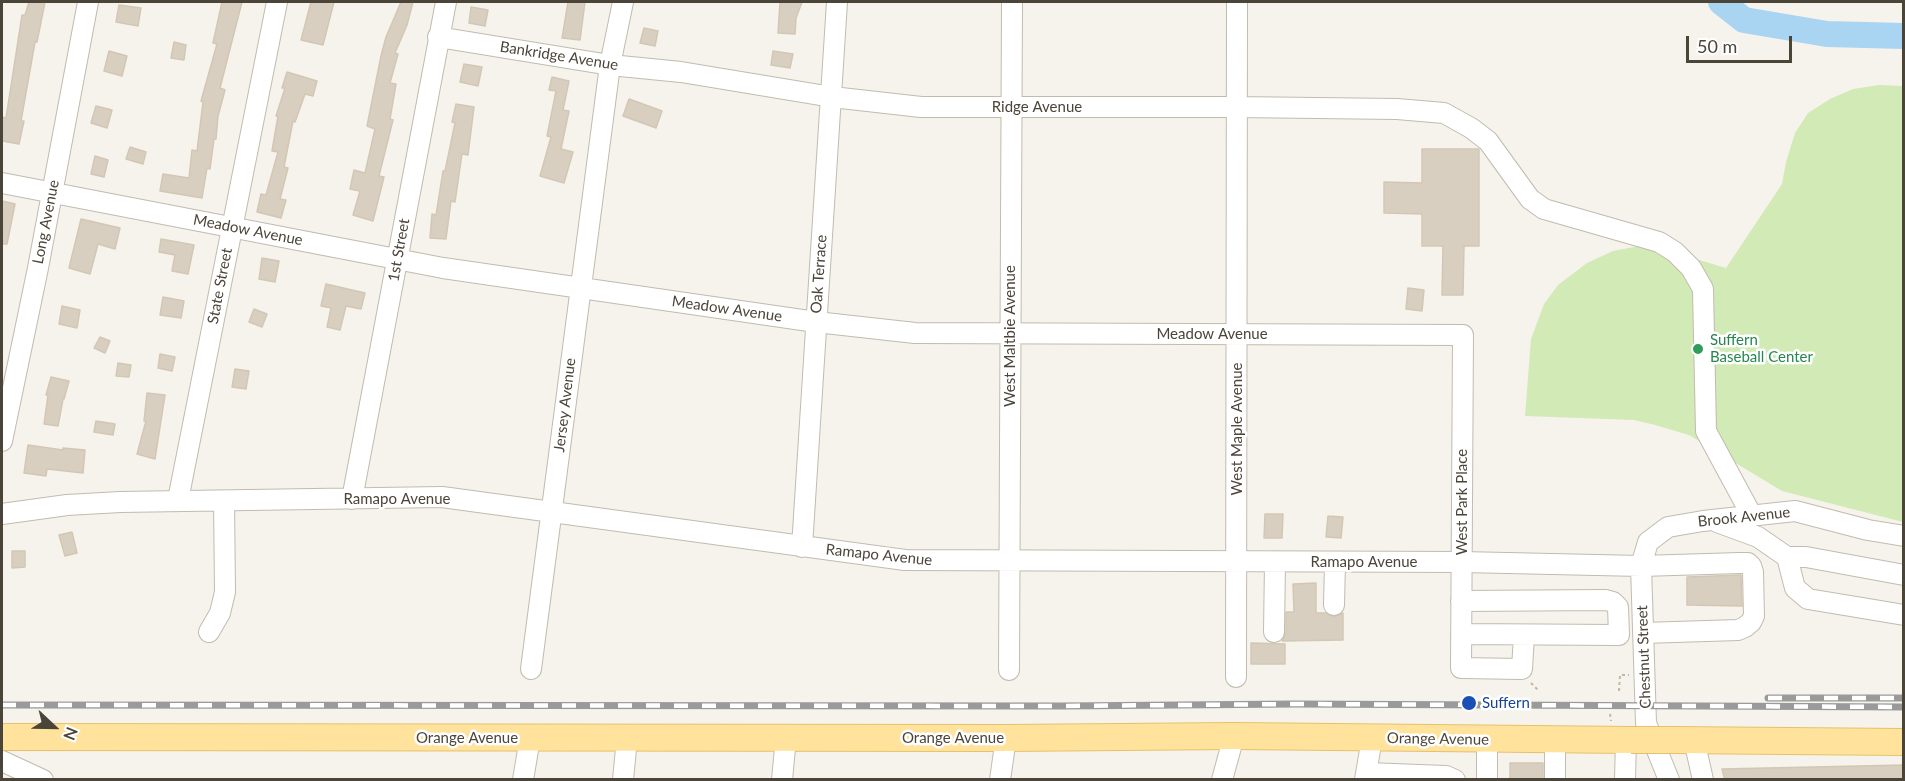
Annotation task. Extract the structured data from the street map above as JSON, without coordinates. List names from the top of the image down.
{
  "streets": {
    "main road": ["Orange Avenue"],
    "street": [
      "Bankridge Avenue",
      "Ridge Avenue",
      "Long Avenue",
      "Meadow Avenue",
      "1st Street",
      "Oak Terrace",
      "State Street",
      "West Maltbie Avenue",
      "Jersey Avenue",
      "West Maple Avenue",
      "Ramapo Avenue",
      "West Park Place",
      "Brook Avenue",
      "Chestnut Street"
    ]
  },
  "crossings": [
    ["Bankridge Avenue", "Ridge Avenue"],
    ["Bankridge Avenue", "1st Street"],
    ["Bankridge Avenue", "Jersey Avenue"],
    ["Ridge Avenue", "Oak Terrace"],
    ["Ridge Avenue", "West Maltbie Avenue"],
    ["Ridge Avenue", "West Maple Avenue"],
    ["Ridge Avenue", "Brook Avenue"],
    ["Long Avenue", "Meadow Avenue"],
    ["Meadow Avenue", "1st Street"],
    ["Meadow Avenue", "Oak Terrace"],
    ["Meadow Avenue", "State Street"],
    ["Meadow Avenue", "West Maltbie Avenue"],
    ["Meadow Avenue", "Jersey Avenue"],
    ["Meadow Avenue", "West Maple Avenue"],
    ["Meadow Avenue", "West Park Place"],
    ["1st Street", "Ramapo Avenue"],
    ["Oak Terrace", "Ramapo Avenue"],
    ["State Street", "Ramapo Avenue"],
    ["West Maltbie Avenue", "Ramapo Avenue"],
    ["Jersey Avenue", "Ramapo Avenue"],
    ["West Maple Avenue", "Ramapo Avenue"],
    ["Ramapo Avenue", "West Park Place"],
    ["Ramapo Avenue", "Brook Avenue"],
    ["Ramapo Avenue", "Chestnut Street"],
    ["Brook Avenue", "Chestnut Street"]
  ],
  "places": ["Suffern Baseball Center", "Suffern"],
  "scale_bar": "50 m",
  "north": "right"
}
